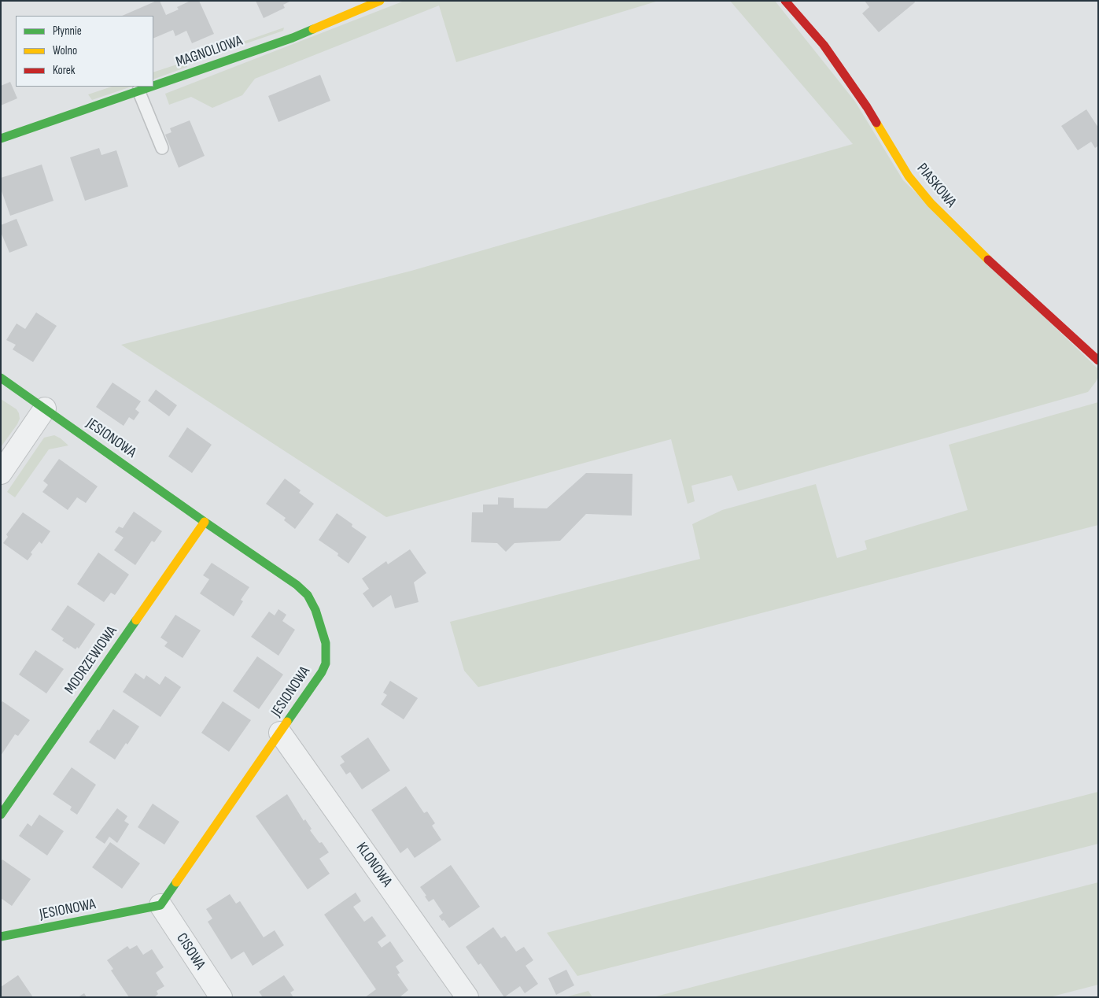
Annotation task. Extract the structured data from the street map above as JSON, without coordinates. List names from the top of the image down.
{
  "streets": {
    "street": [
      "MAGNOLIOWA",
      "PIASKOWA",
      "JESIONOWA",
      "MODRZEWIOWA",
      "KLONOWA",
      "CISOWA"
    ]
  },
  "crossings": [
    ["JESIONOWA", "MODRZEWIOWA"],
    ["JESIONOWA", "KLONOWA"],
    ["JESIONOWA", "CISOWA"]
  ],
  "legend": ["Płynnie", "Wolno", "Korek"]
}
